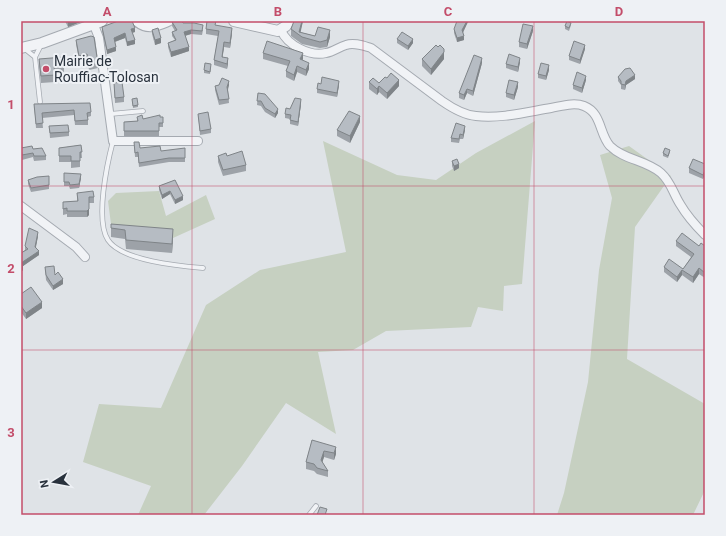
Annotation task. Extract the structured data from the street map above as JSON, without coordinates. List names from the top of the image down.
{
  "places": ["Mairie de Rouffiac-Tolosan"],
  "north": "left",
  "grid": {
    "columns": [
      "A",
      "B",
      "C",
      "D"
    ],
    "rows": ["1", "2", "3"]
  }
}
